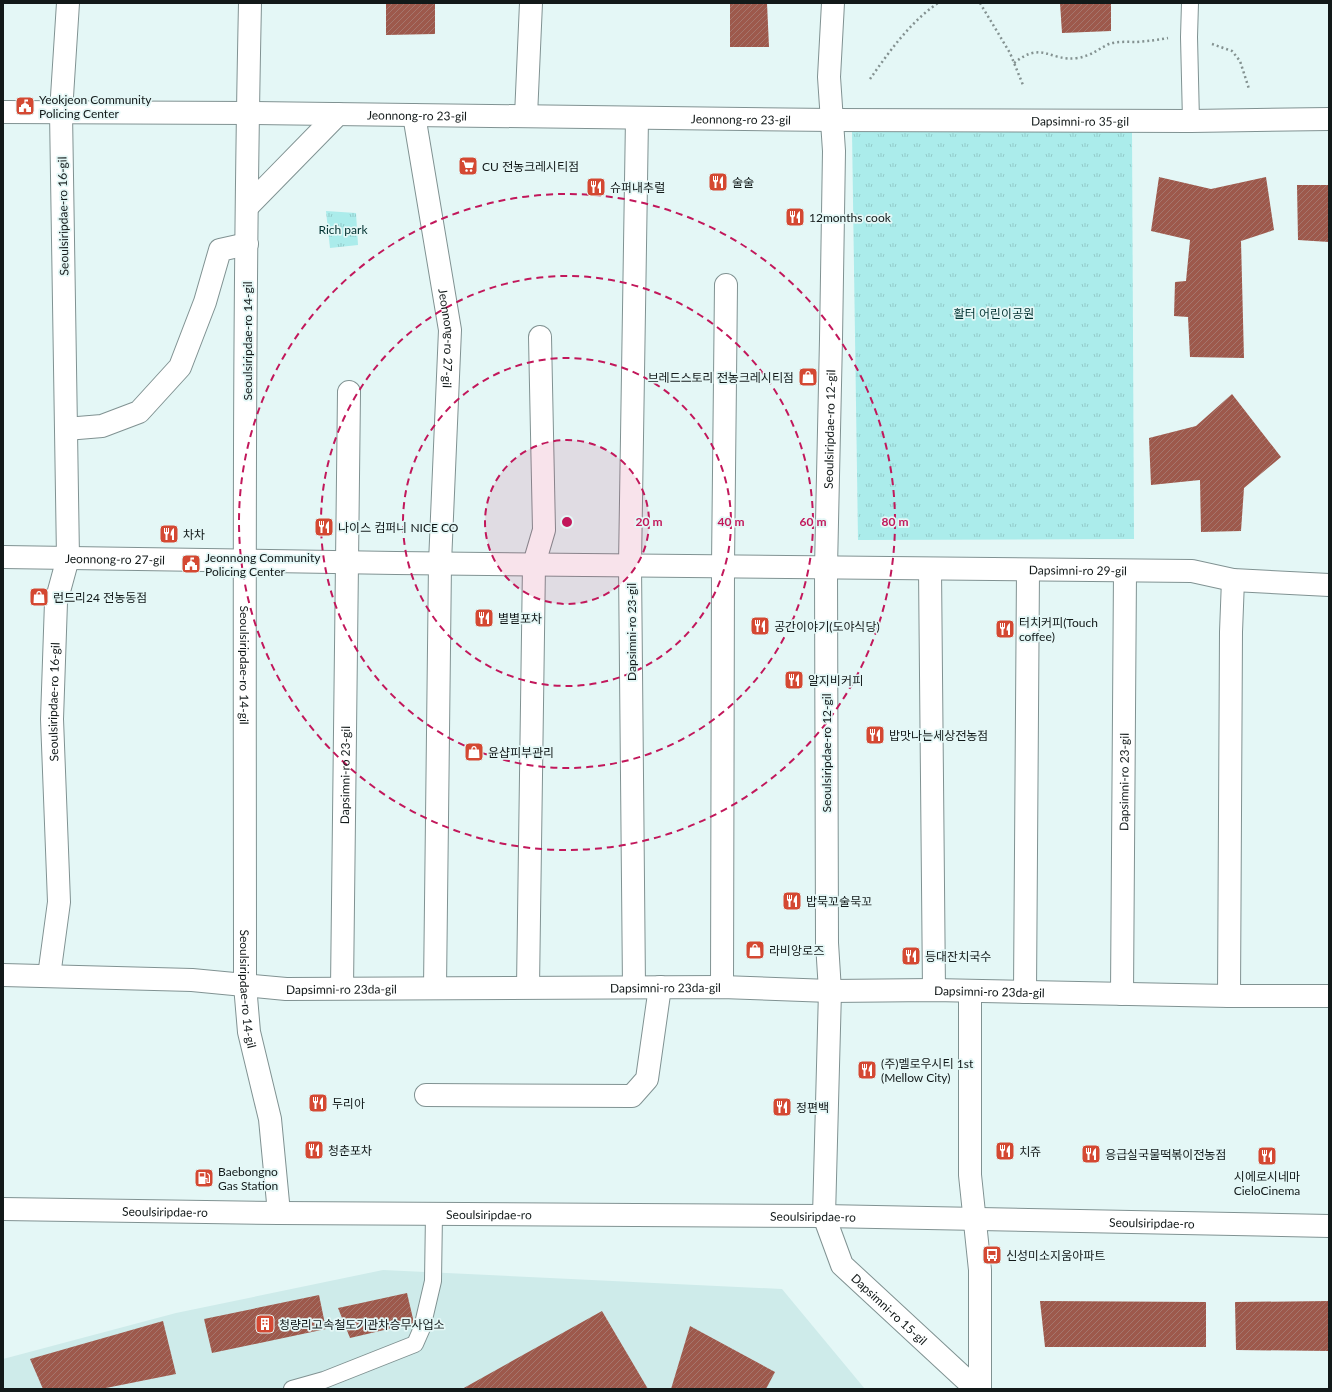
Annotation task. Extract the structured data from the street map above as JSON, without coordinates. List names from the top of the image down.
{
  "streets": {
    "street": [
      "Jeonnong-ro 23-gil",
      "Dapsimni-ro 35-gil",
      "Seoulsiripdae-ro 16-gil",
      "Jeonnong-ro 27-gil",
      "Seoulsiripdae-ro 14-gil",
      "Seoulsiripdae-ro 12-gil",
      "Dapsimni-ro 29-gil",
      "Dapsimni-ro 23-gil",
      "Dapsimni-ro 23da-gil",
      "Seoulsiripdae-ro",
      "Dapsimni-ro 15-gil"
    ]
  },
  "crossings": [
    ["Jeonnong-ro 23-gil", "Dapsimni-ro 35-gil"],
    ["Jeonnong-ro 23-gil", "Seoulsiripdae-ro 16-gil"],
    ["Jeonnong-ro 23-gil", "Jeonnong-ro 27-gil"],
    ["Jeonnong-ro 23-gil", "Seoulsiripdae-ro 14-gil"],
    ["Jeonnong-ro 23-gil", "Seoulsiripdae-ro 12-gil"],
    ["Dapsimni-ro 35-gil", "Seoulsiripdae-ro 12-gil"],
    ["Seoulsiripdae-ro 16-gil", "Jeonnong-ro 27-gil"],
    ["Seoulsiripdae-ro 16-gil", "Dapsimni-ro 23da-gil"],
    ["Jeonnong-ro 27-gil", "Seoulsiripdae-ro 14-gil"],
    ["Jeonnong-ro 27-gil", "Seoulsiripdae-ro 12-gil"],
    ["Jeonnong-ro 27-gil", "Dapsimni-ro 29-gil"],
    ["Jeonnong-ro 27-gil", "Dapsimni-ro 23-gil"],
    ["Seoulsiripdae-ro 14-gil", "Dapsimni-ro 23da-gil"],
    ["Seoulsiripdae-ro 14-gil", "Seoulsiripdae-ro"],
    ["Seoulsiripdae-ro 12-gil", "Dapsimni-ro 29-gil"],
    ["Seoulsiripdae-ro 12-gil", "Dapsimni-ro 23da-gil"],
    ["Seoulsiripdae-ro 12-gil", "Seoulsiripdae-ro"],
    ["Seoulsiripdae-ro 12-gil", "Dapsimni-ro 15-gil"],
    ["Dapsimni-ro 29-gil", "Dapsimni-ro 23-gil"],
    ["Dapsimni-ro 23-gil", "Dapsimni-ro 23da-gil"],
    ["Seoulsiripdae-ro", "Dapsimni-ro 15-gil"]
  ],
  "parks": ["Rich park", "활터 어린이공원"],
  "places": {
    "public building": ["Yeokjeon Community Policing Center", "Jeonnong Community Policing Center"],
    "supermarket": ["CU 전농크레시티점"],
    "restaurant": [
      "술술",
      "슈퍼내추럴",
      "12months cook",
      "나이스 컴퍼니 NICE CO",
      "차차",
      "별별포차",
      "공간이야기(도야식당)",
      "터치커피(Touch coffee)",
      "알지비커피",
      "밥맛나는세상전농점",
      "밥묵꼬술묵꼬",
      "등대잔치국수",
      "(주)멜로우시티 1st (Mellow City)",
      "두리아",
      "정편백",
      "청춘포차",
      "치쥬",
      "응급실국물떡볶이전농점",
      "시에로시네마 CieloCinema"
    ],
    "shop": [
      "브레드스토리 전농크레시티점",
      "런드리24 전농동점",
      "윤샵피부관리",
      "라비앙로즈"
    ],
    "fuel station": ["Baebongno Gas Station"],
    "bus stop": ["신성미소지움아파트"],
    "building": ["청량리고속철도기관차승무사업소"]
  },
  "rings": [
    "20 m",
    "40 m",
    "60 m",
    "80 m"
  ]
}
